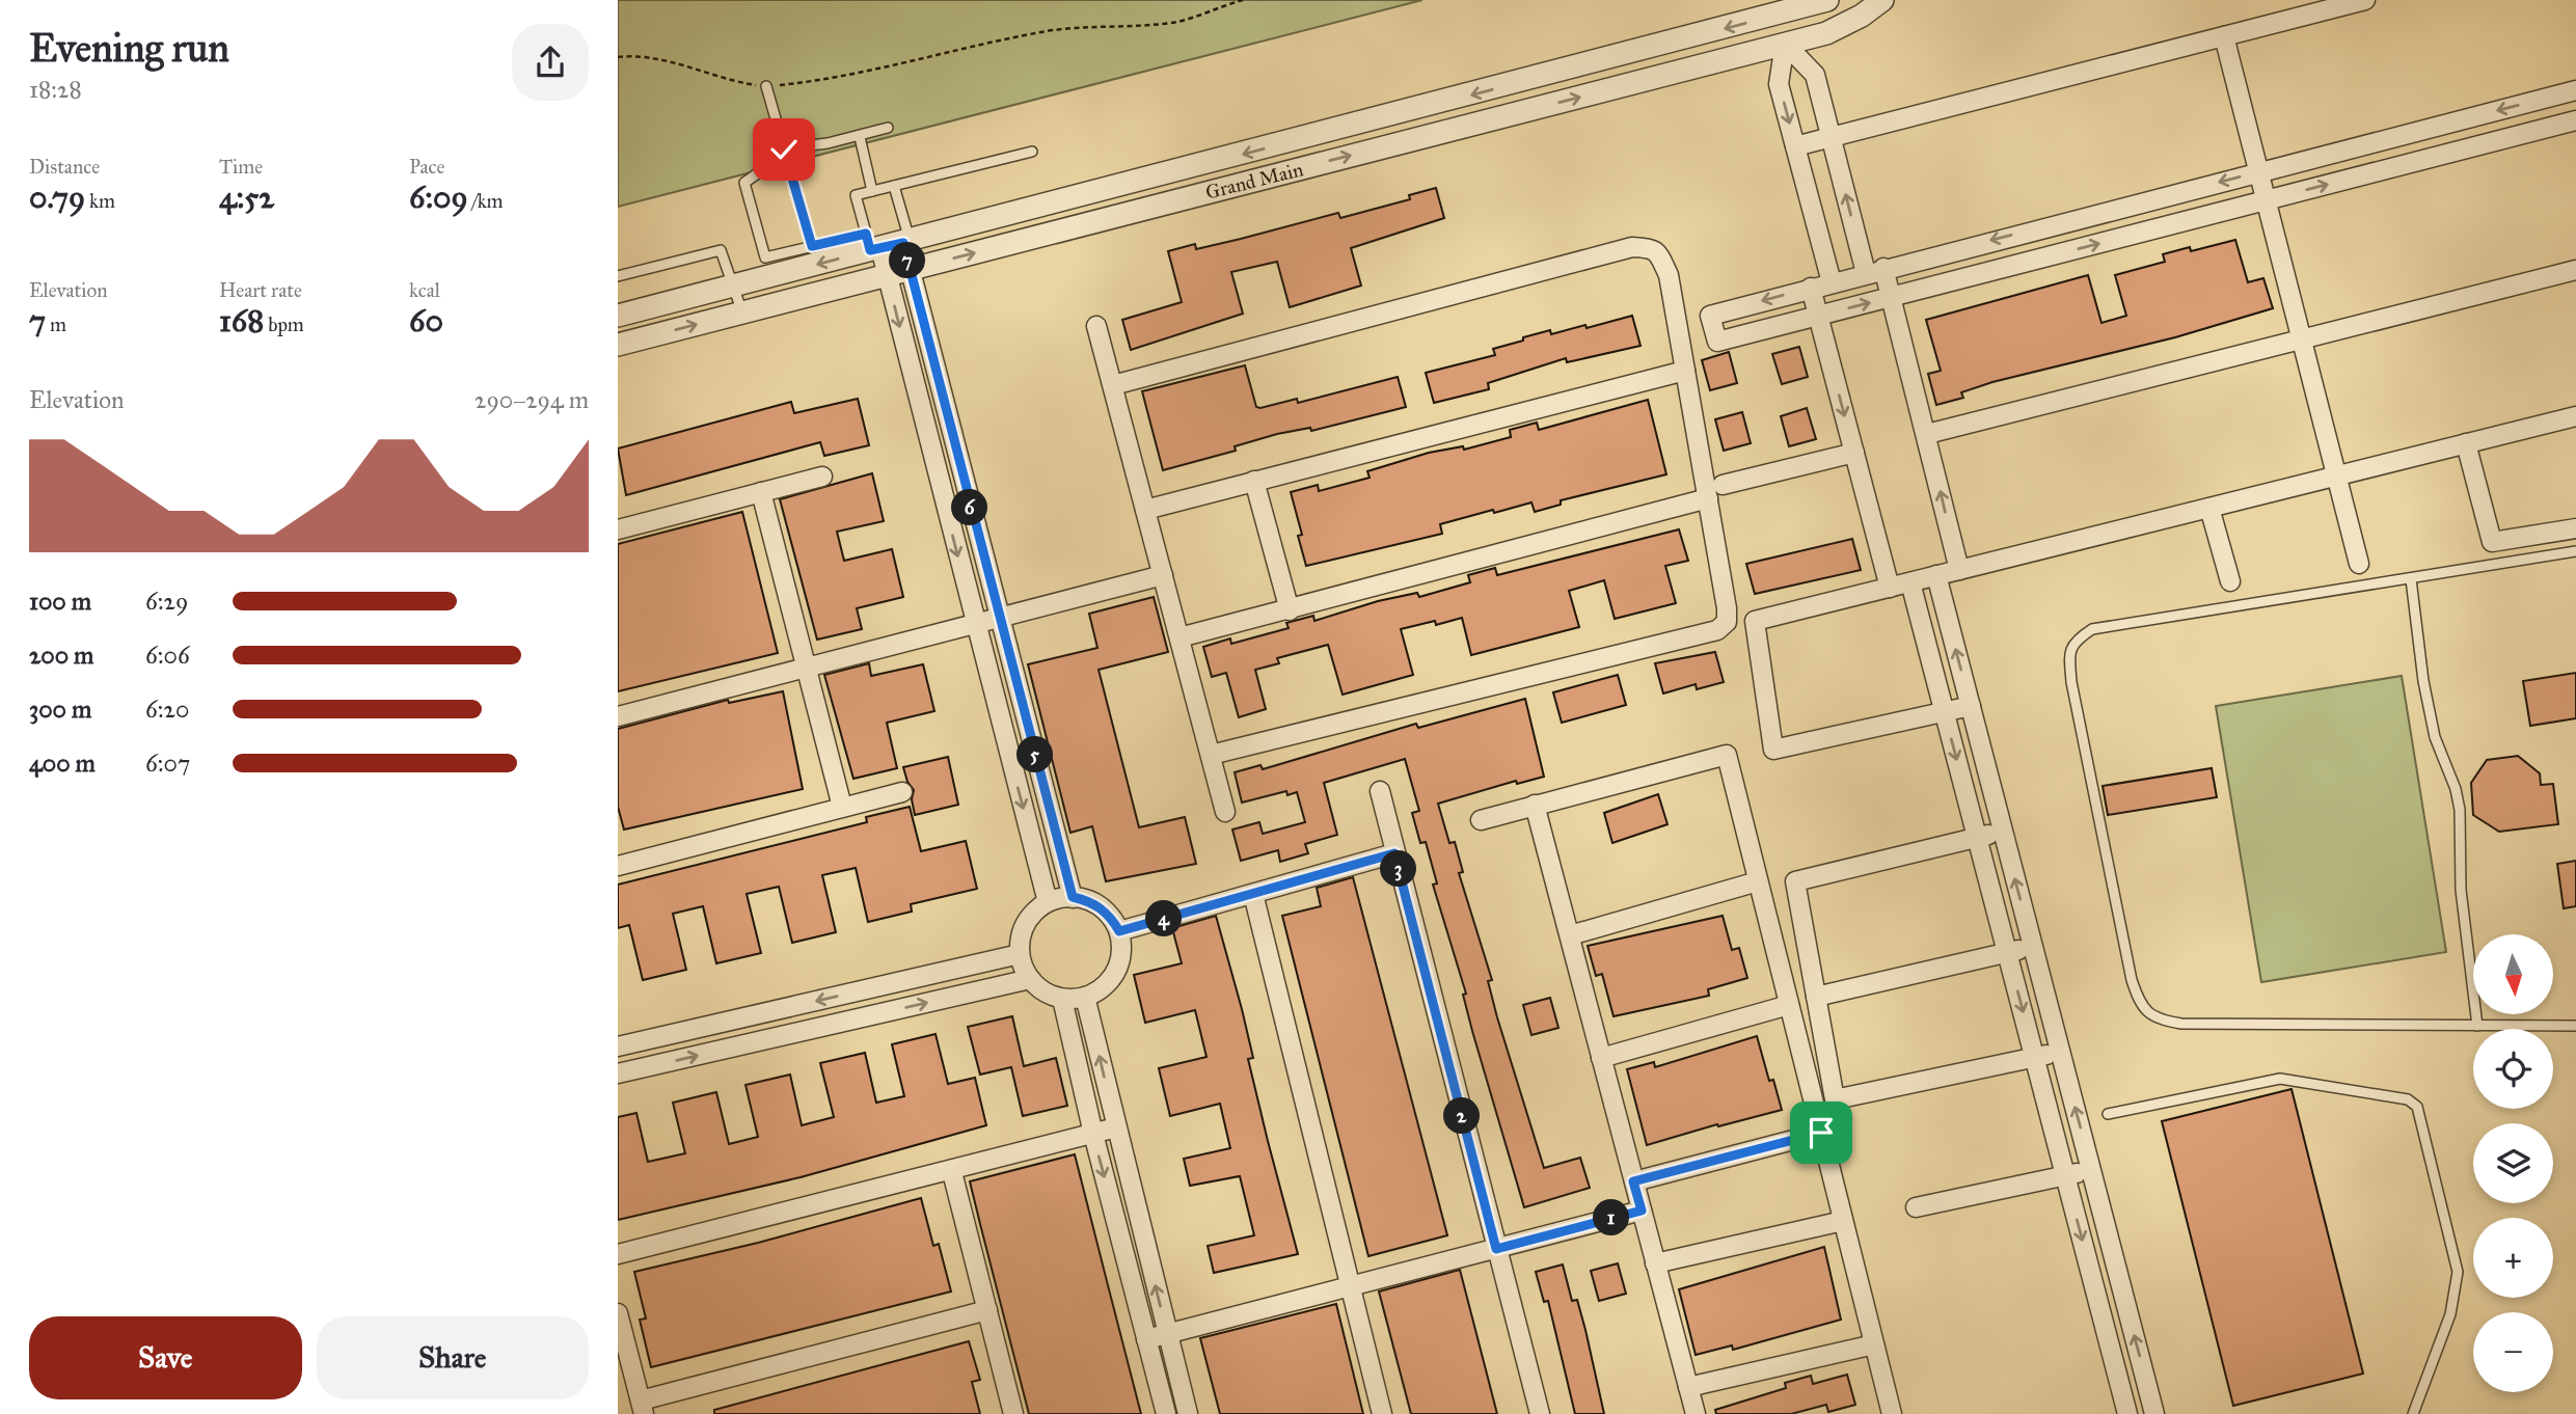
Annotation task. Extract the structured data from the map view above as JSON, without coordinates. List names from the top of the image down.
{
  "streets": {
    "street": ["Grand Main"]
  },
  "north": "bottom",
  "page": {
    "heading": ["Evening run", "18:28"],
    "stats": [
      ["Distance", "0.79 km"],
      ["Time", "4:52"],
      ["Pace", "6:09 /km"],
      ["Elevation", "7 m"],
      ["Heart rate", "168 bpm"],
      ["kcal", "60"]
    ],
    "pins": [
      "7",
      "6",
      "5",
      "3",
      "4",
      "2",
      "1"
    ],
    "chart": ["Elevation", "290–294 m"],
    "list": [
      {
        "name": "100 m",
        "note": "6:29"
      },
      {
        "name": "200 m",
        "note": "6:06"
      },
      {
        "name": "300 m",
        "note": "6:20"
      },
      {
        "name": "400 m",
        "note": "6:07"
      }
    ],
    "map_buttons": ["+", "−"],
    "buttons": ["Save", "Share"]
  }
}
